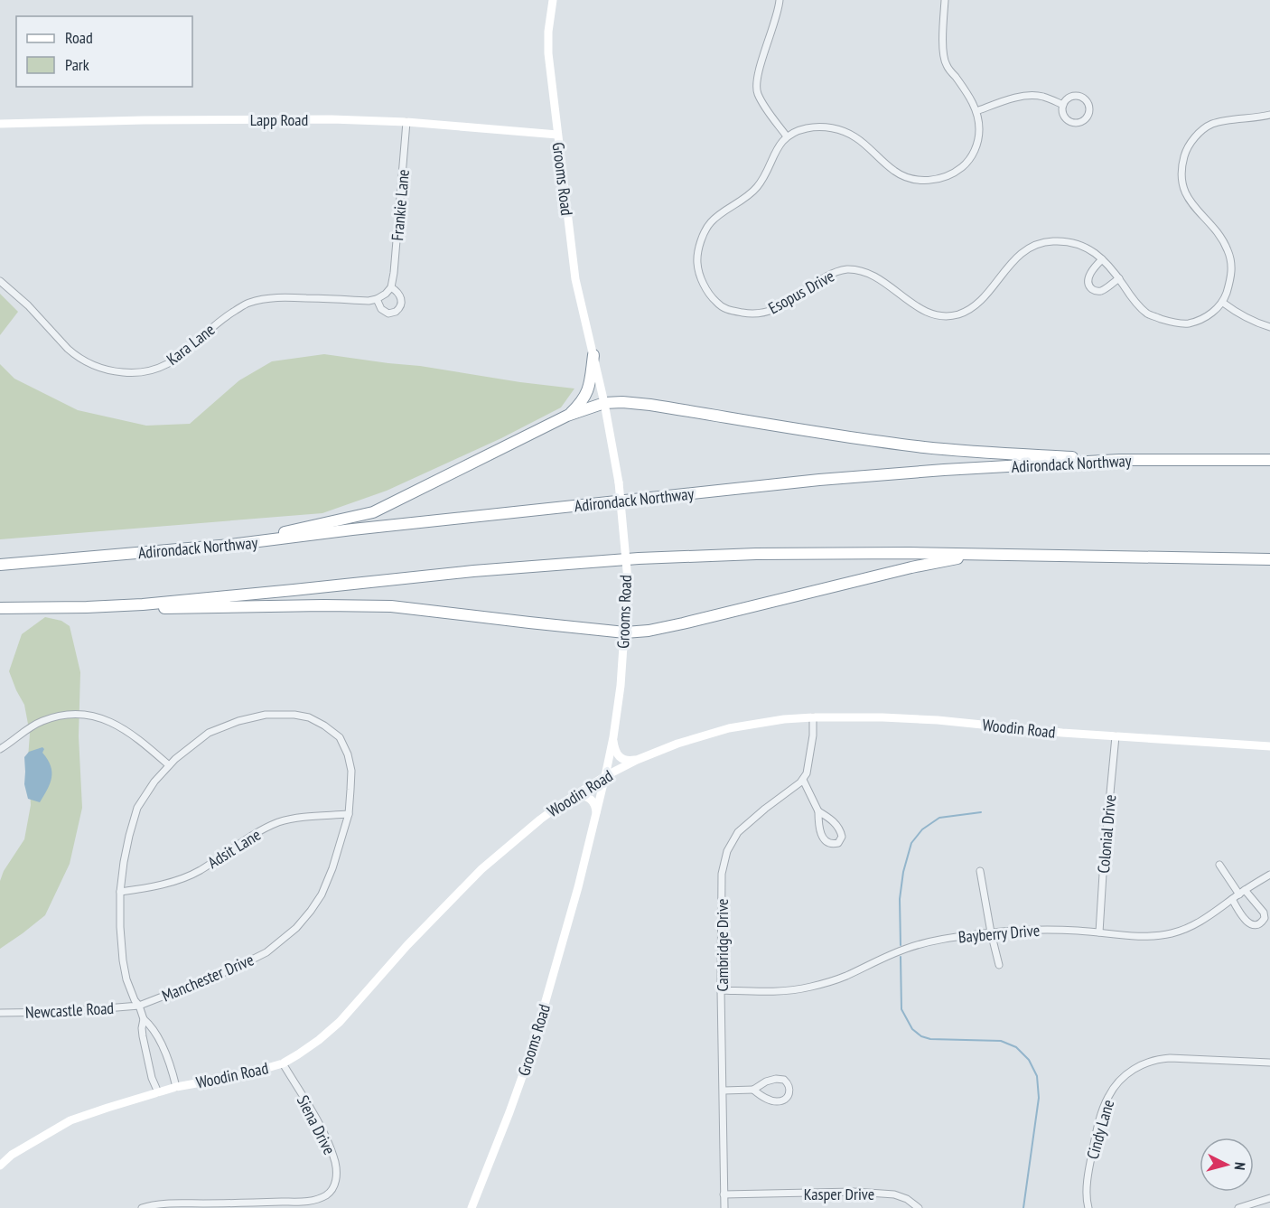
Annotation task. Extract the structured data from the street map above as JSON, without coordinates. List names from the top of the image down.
{
  "streets": {
    "highway": ["Adirondack Northway"],
    "street": [
      "Lapp Road",
      "Grooms Road",
      "Frankie Lane",
      "Esopus Drive",
      "Kara Lane",
      "Woodin Road",
      "Colonial Drive",
      "Adsit Lane",
      "Bayberry Drive",
      "Cambridge Drive",
      "Manchester Drive",
      "Newcastle Road",
      "Siena Drive",
      "Cindy Lane",
      "Kasper Drive"
    ]
  },
  "crossings": [
    ["Lapp Road", "Grooms Road"],
    ["Lapp Road", "Frankie Lane"],
    ["Grooms Road", "Woodin Road"],
    ["Frankie Lane", "Kara Lane"],
    ["Woodin Road", "Colonial Drive"],
    ["Woodin Road", "Manchester Drive"],
    ["Woodin Road", "Siena Drive"],
    ["Colonial Drive", "Bayberry Drive"],
    ["Adsit Lane", "Manchester Drive"],
    ["Bayberry Drive", "Cambridge Drive"],
    ["Cambridge Drive", "Kasper Drive"],
    ["Manchester Drive", "Newcastle Road"]
  ],
  "legend": ["Road", "Park"],
  "north": "right"
}
